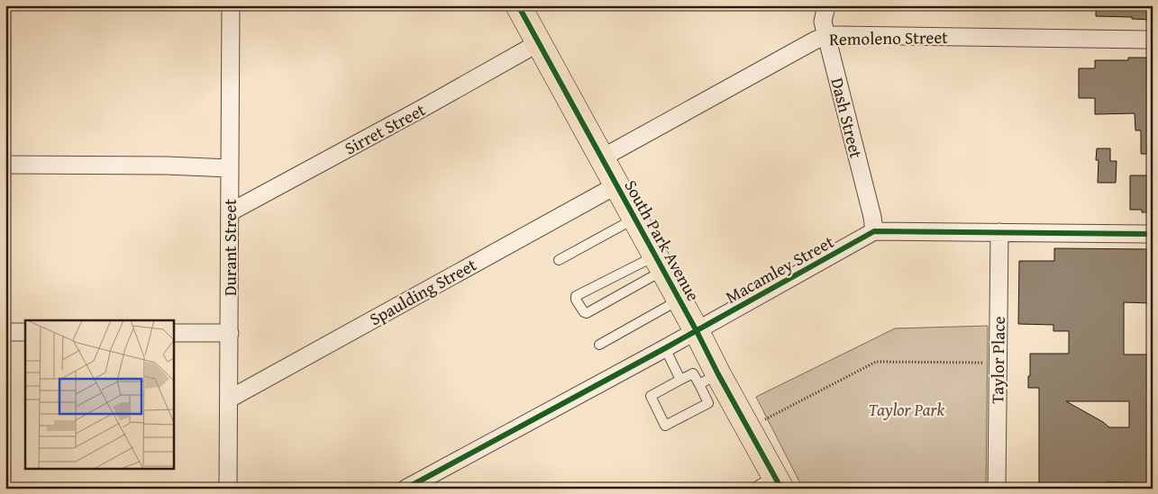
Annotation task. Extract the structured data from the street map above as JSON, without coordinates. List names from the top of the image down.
{
  "streets": {
    "main road": ["South Park Avenue"],
    "street": [
      "Remoleno Street",
      "Dash Street",
      "Sirret Street",
      "Durant Street",
      "Macamley Street",
      "Spaulding Street",
      "Taylor Place"
    ]
  },
  "crossings": [
    ["Remoleno Street", "Dash Street"],
    ["Remoleno Street", "South Park Avenue"],
    ["Dash Street", "Macamley Street"],
    ["Sirret Street", "South Park Avenue"],
    ["Sirret Street", "Durant Street"],
    ["South Park Avenue", "Macamley Street"],
    ["South Park Avenue", "Spaulding Street"],
    ["Durant Street", "Spaulding Street"],
    ["Macamley Street", "Taylor Place"]
  ],
  "parks": ["Taylor Park"]
}
